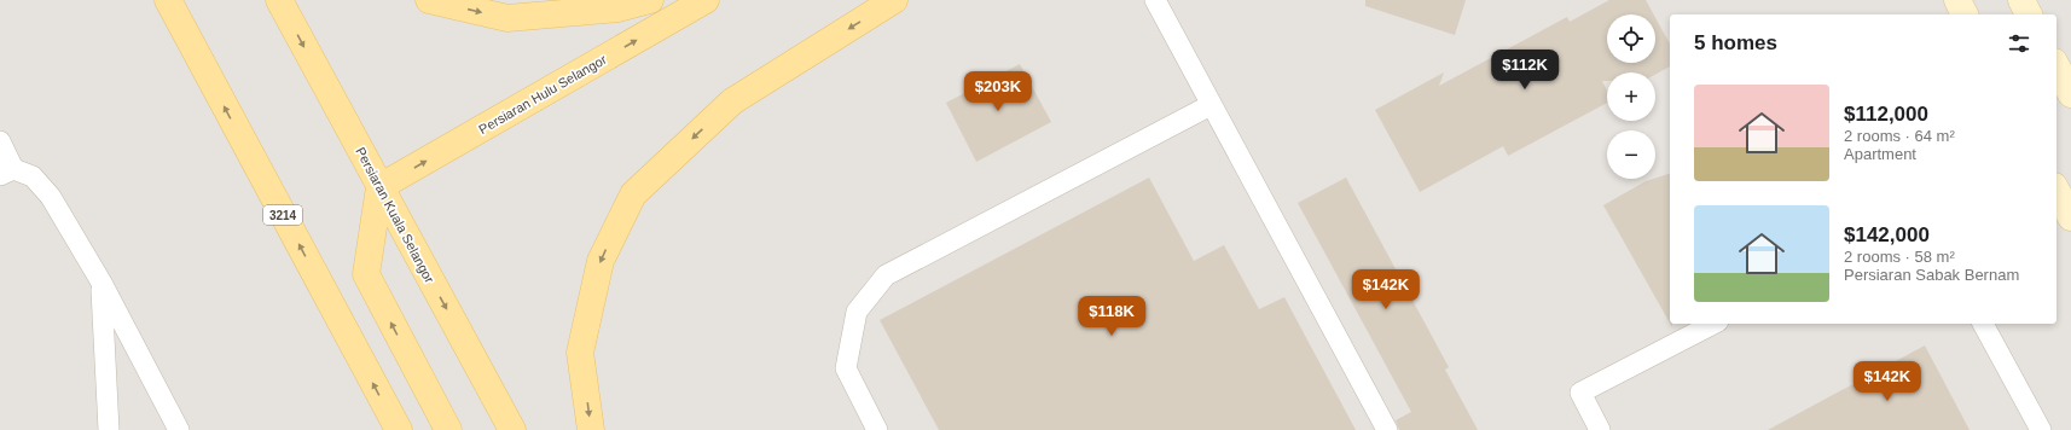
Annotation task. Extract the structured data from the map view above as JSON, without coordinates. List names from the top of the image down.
{
  "streets": {
    "main road": ["Persiaran Hulu Selangor", "3214", "Persiaran Kuala Selangor"]
  },
  "crossings": [
    ["Persiaran Hulu Selangor", "Persiaran Kuala Selangor"]
  ],
  "one_way": ["Persiaran Hulu Selangor"],
  "page": {
    "map_buttons": ["+", "−"],
    "heading": "5 homes",
    "price": [
      "$112K",
      "$203K",
      "$142K",
      "$118K",
      "$142K"
    ],
    "list": [
      {
        "name": "$112,000",
        "note": "2 rooms · 64 m² · Apartment"
      },
      {
        "name": "$142,000",
        "note": "2 rooms · 58 m² · Persiaran Sabak Bernam"
      }
    ]
  }
}
